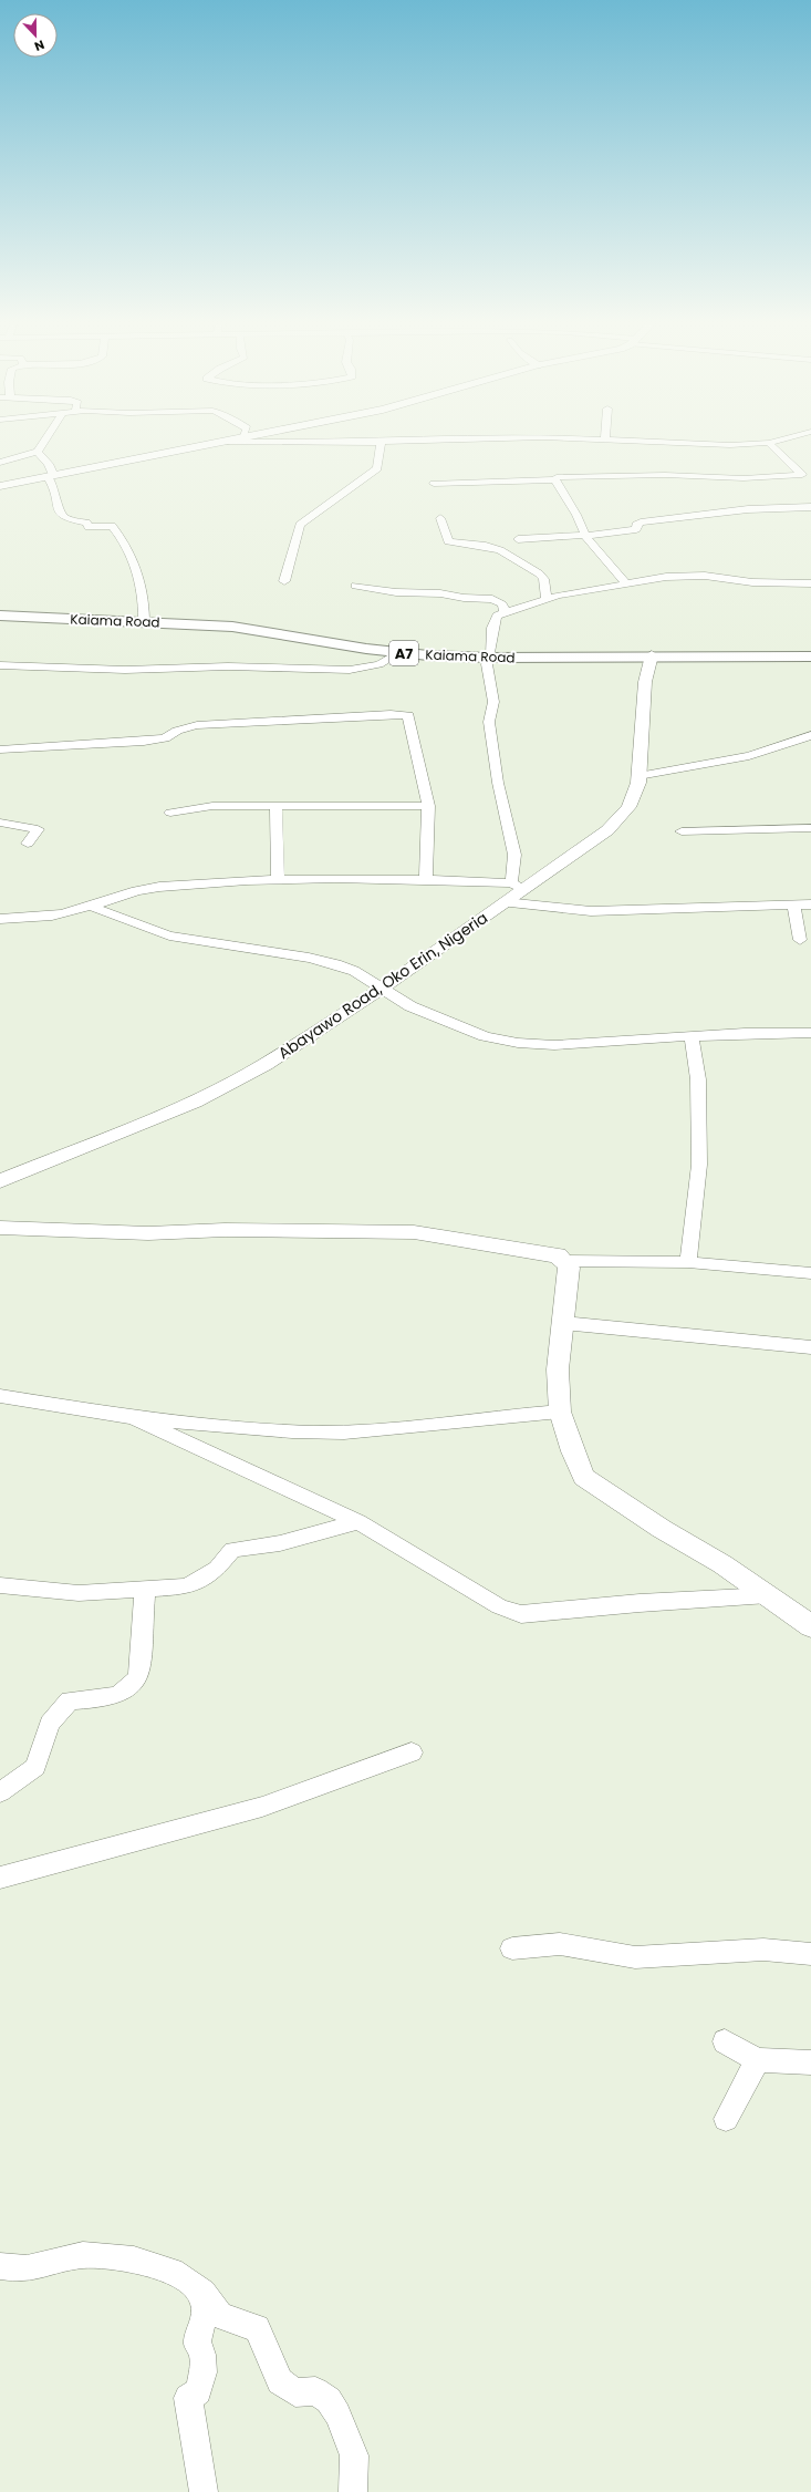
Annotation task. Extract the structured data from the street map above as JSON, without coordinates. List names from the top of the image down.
{
  "streets": {
    "highway": ["Kaiama Road", "A7"],
    "street": ["Abayawo Road, Oko Erin, Nigeria"]
  },
  "crossings": [
    ["Kaiama Road", "Abayawo Road, Oko Erin, Nigeria"]
  ],
  "north": "bottom"
}
